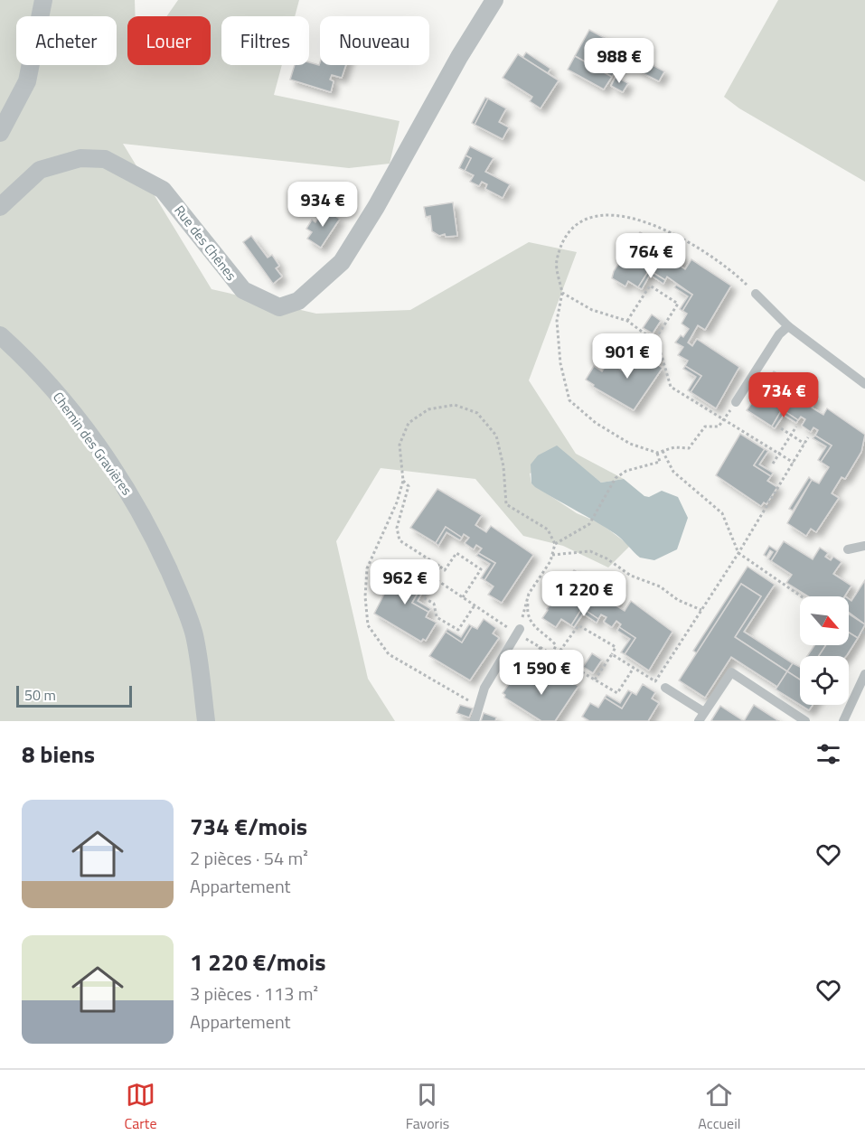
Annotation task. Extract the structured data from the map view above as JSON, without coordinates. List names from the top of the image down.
{
  "streets": {
    "street": ["Rue des Chênes", "Chemin des Gravières"]
  },
  "scale_bar": "50 m",
  "north": "bottom right",
  "page": {
    "chip": [
      "Acheter",
      "Louer",
      "Filtres",
      "Nouveau"
    ],
    "price": [
      "988 €",
      "934 €",
      "764 €",
      "901 €",
      "734 €",
      "962 €",
      "1 220 €",
      "1 590 €"
    ],
    "scale": "50 m",
    "heading": "8 biens",
    "list": [
      {
        "name": "734 €/mois",
        "note": "2 pièces · 54 m² · Appartement"
      },
      {
        "name": "1 220 €/mois",
        "note": "3 pièces · 113 m² · Appartement"
      }
    ],
    "tabs": ["Carte", "Favoris", "Accueil"]
  }
}
